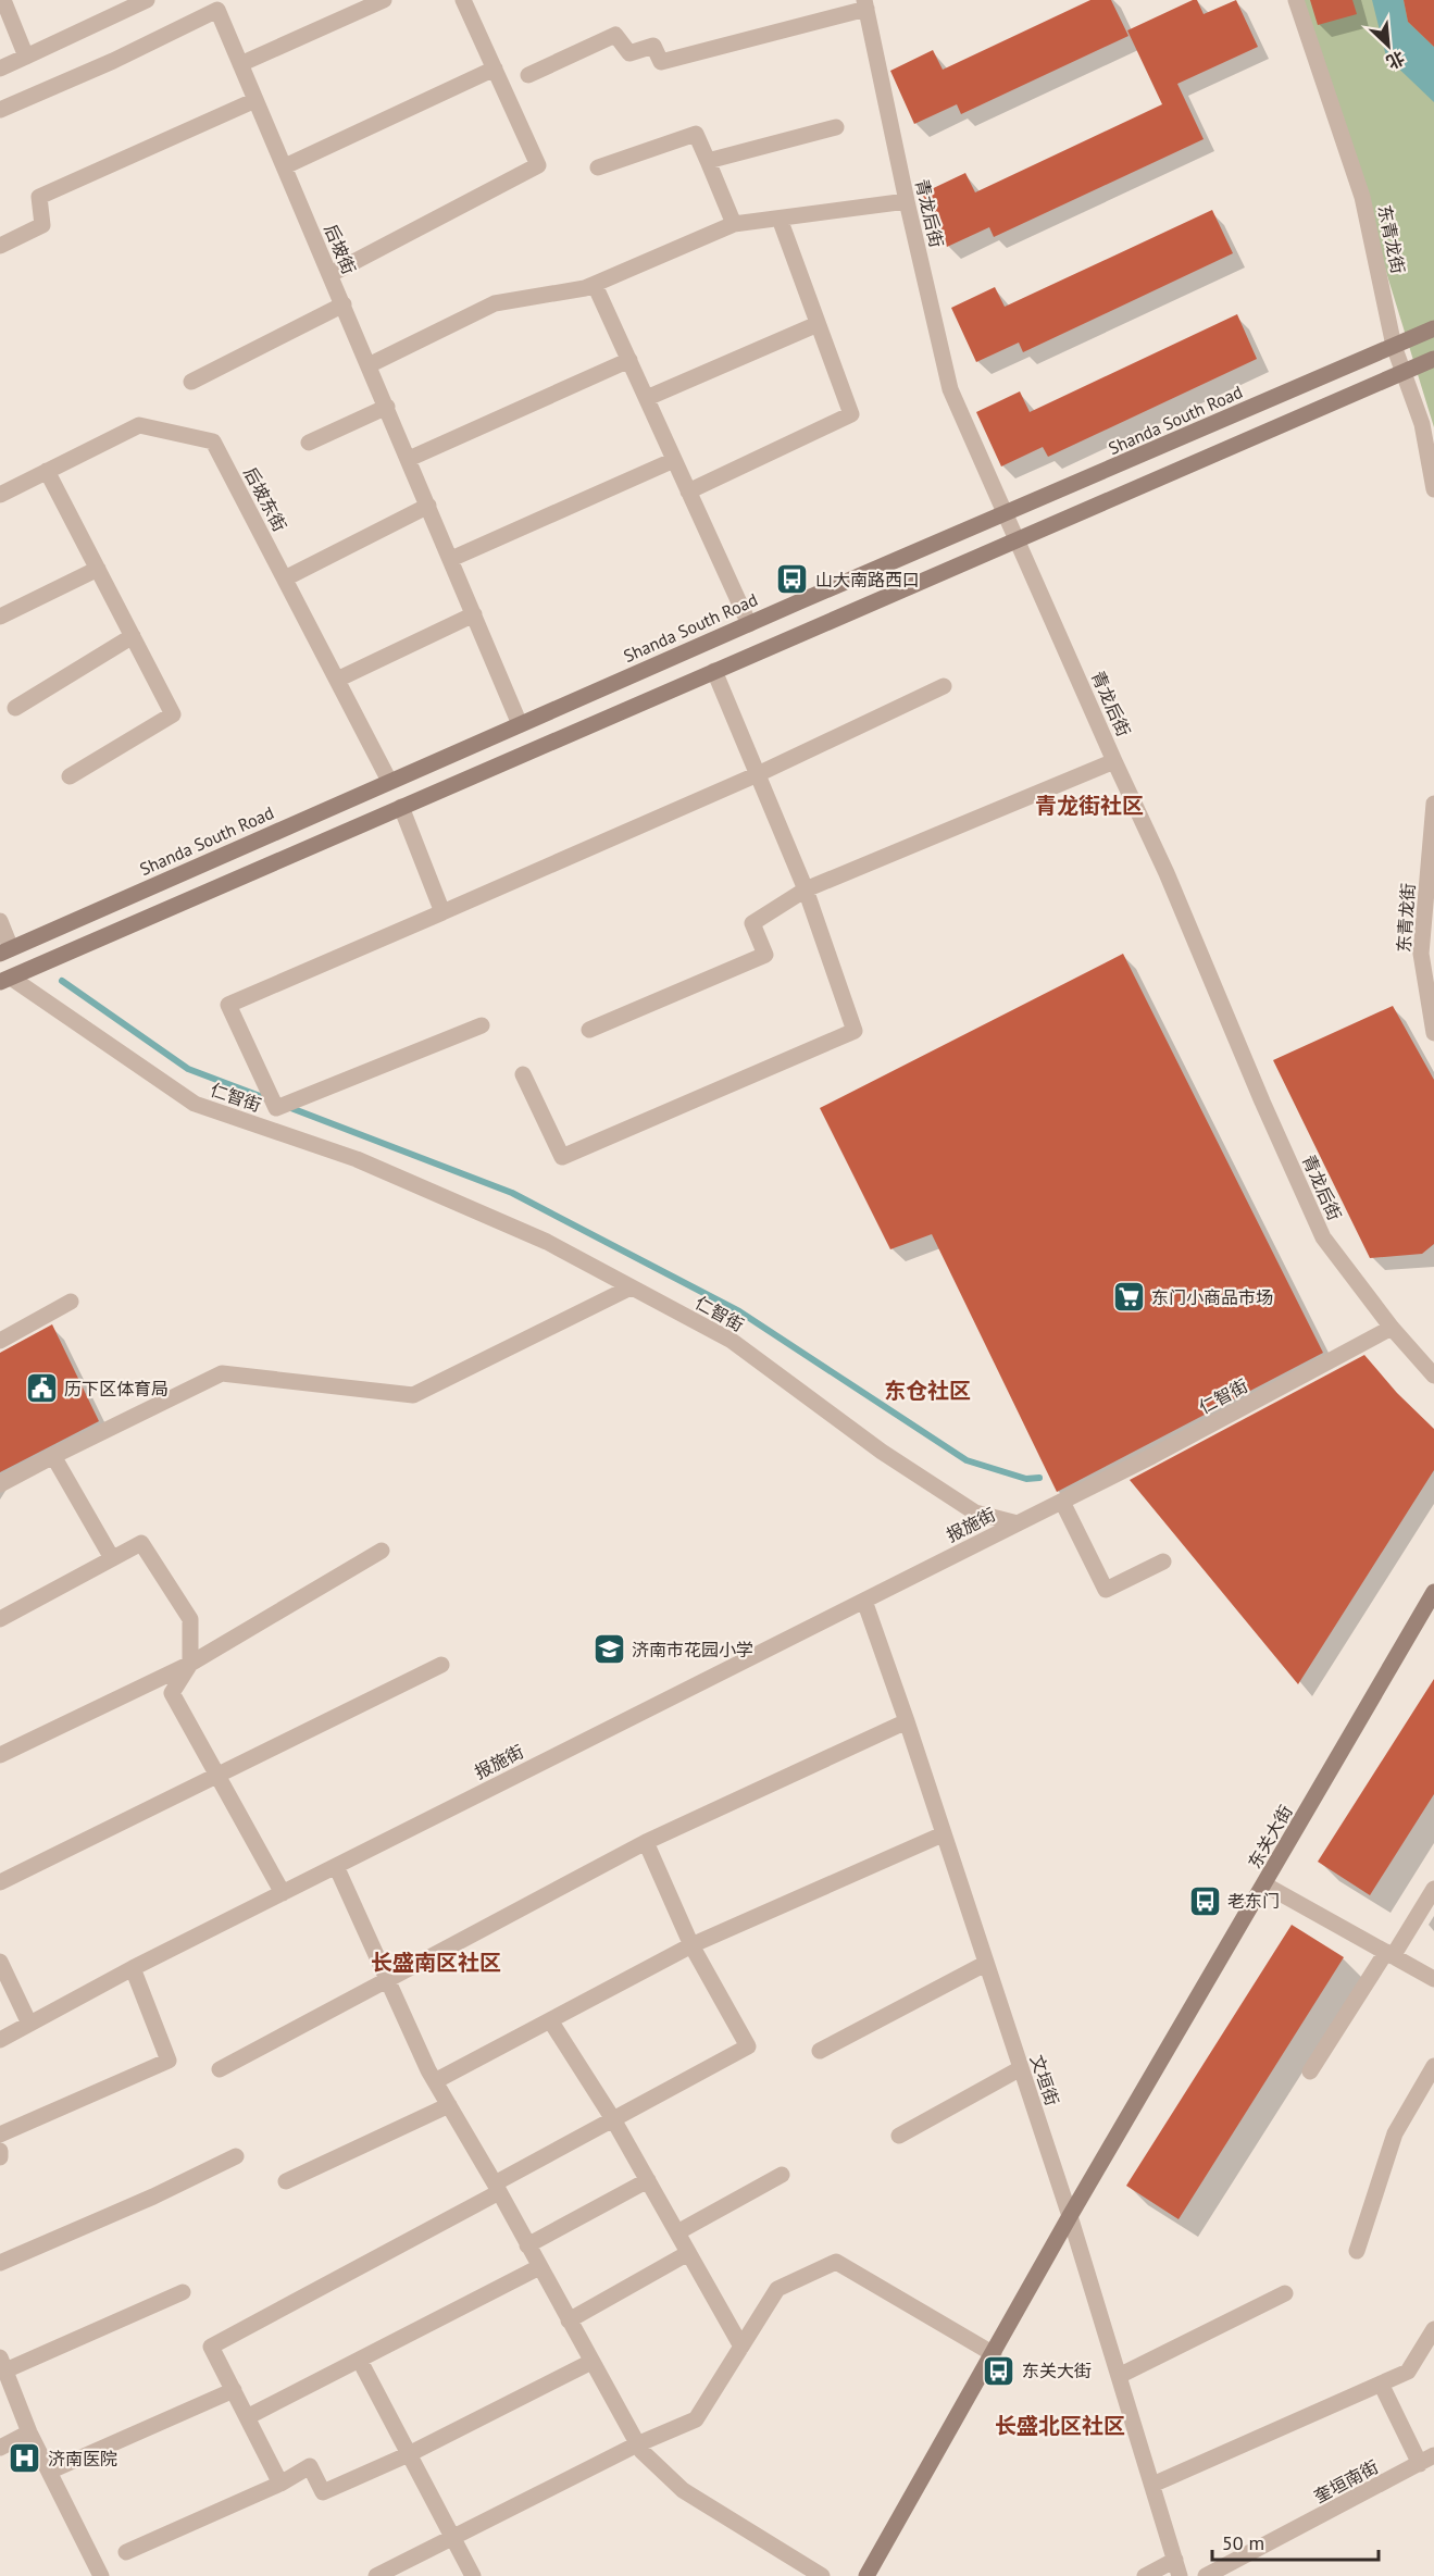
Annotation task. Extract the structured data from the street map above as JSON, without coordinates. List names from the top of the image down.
{
  "streets": {
    "main road": ["Shanda South Road", "东关大街"],
    "street": [
      "青龙后街",
      "东青龙街",
      "后坡街",
      "后坡东街",
      "仁智街",
      "报施街",
      "文垣街",
      "奎垣南街"
    ]
  },
  "crossings": [
    ["青龙后街", "Shanda South Road"],
    ["青龙后街", "仁智街"],
    ["东青龙街", "Shanda South Road"],
    ["后坡街", "Shanda South Road"],
    ["Shanda South Road", "后坡东街"],
    ["仁智街", "报施街"],
    ["报施街", "文垣街"],
    ["东关大街", "文垣街"]
  ],
  "districts": [
    "青龙街社区",
    "东仓社区",
    "长盛南区社区",
    "长盛北区社区"
  ],
  "places": {
    "bus stop": ["山大南路西口", "老东门", "东关大街"],
    "supermarket": ["东门小商品市场"],
    "public building": ["历下区体育局"],
    "school or university": ["济南市花园小学"],
    "hospital": ["济南医院"]
  },
  "scale_bar": "50 m",
  "north": "bottom right"
}
